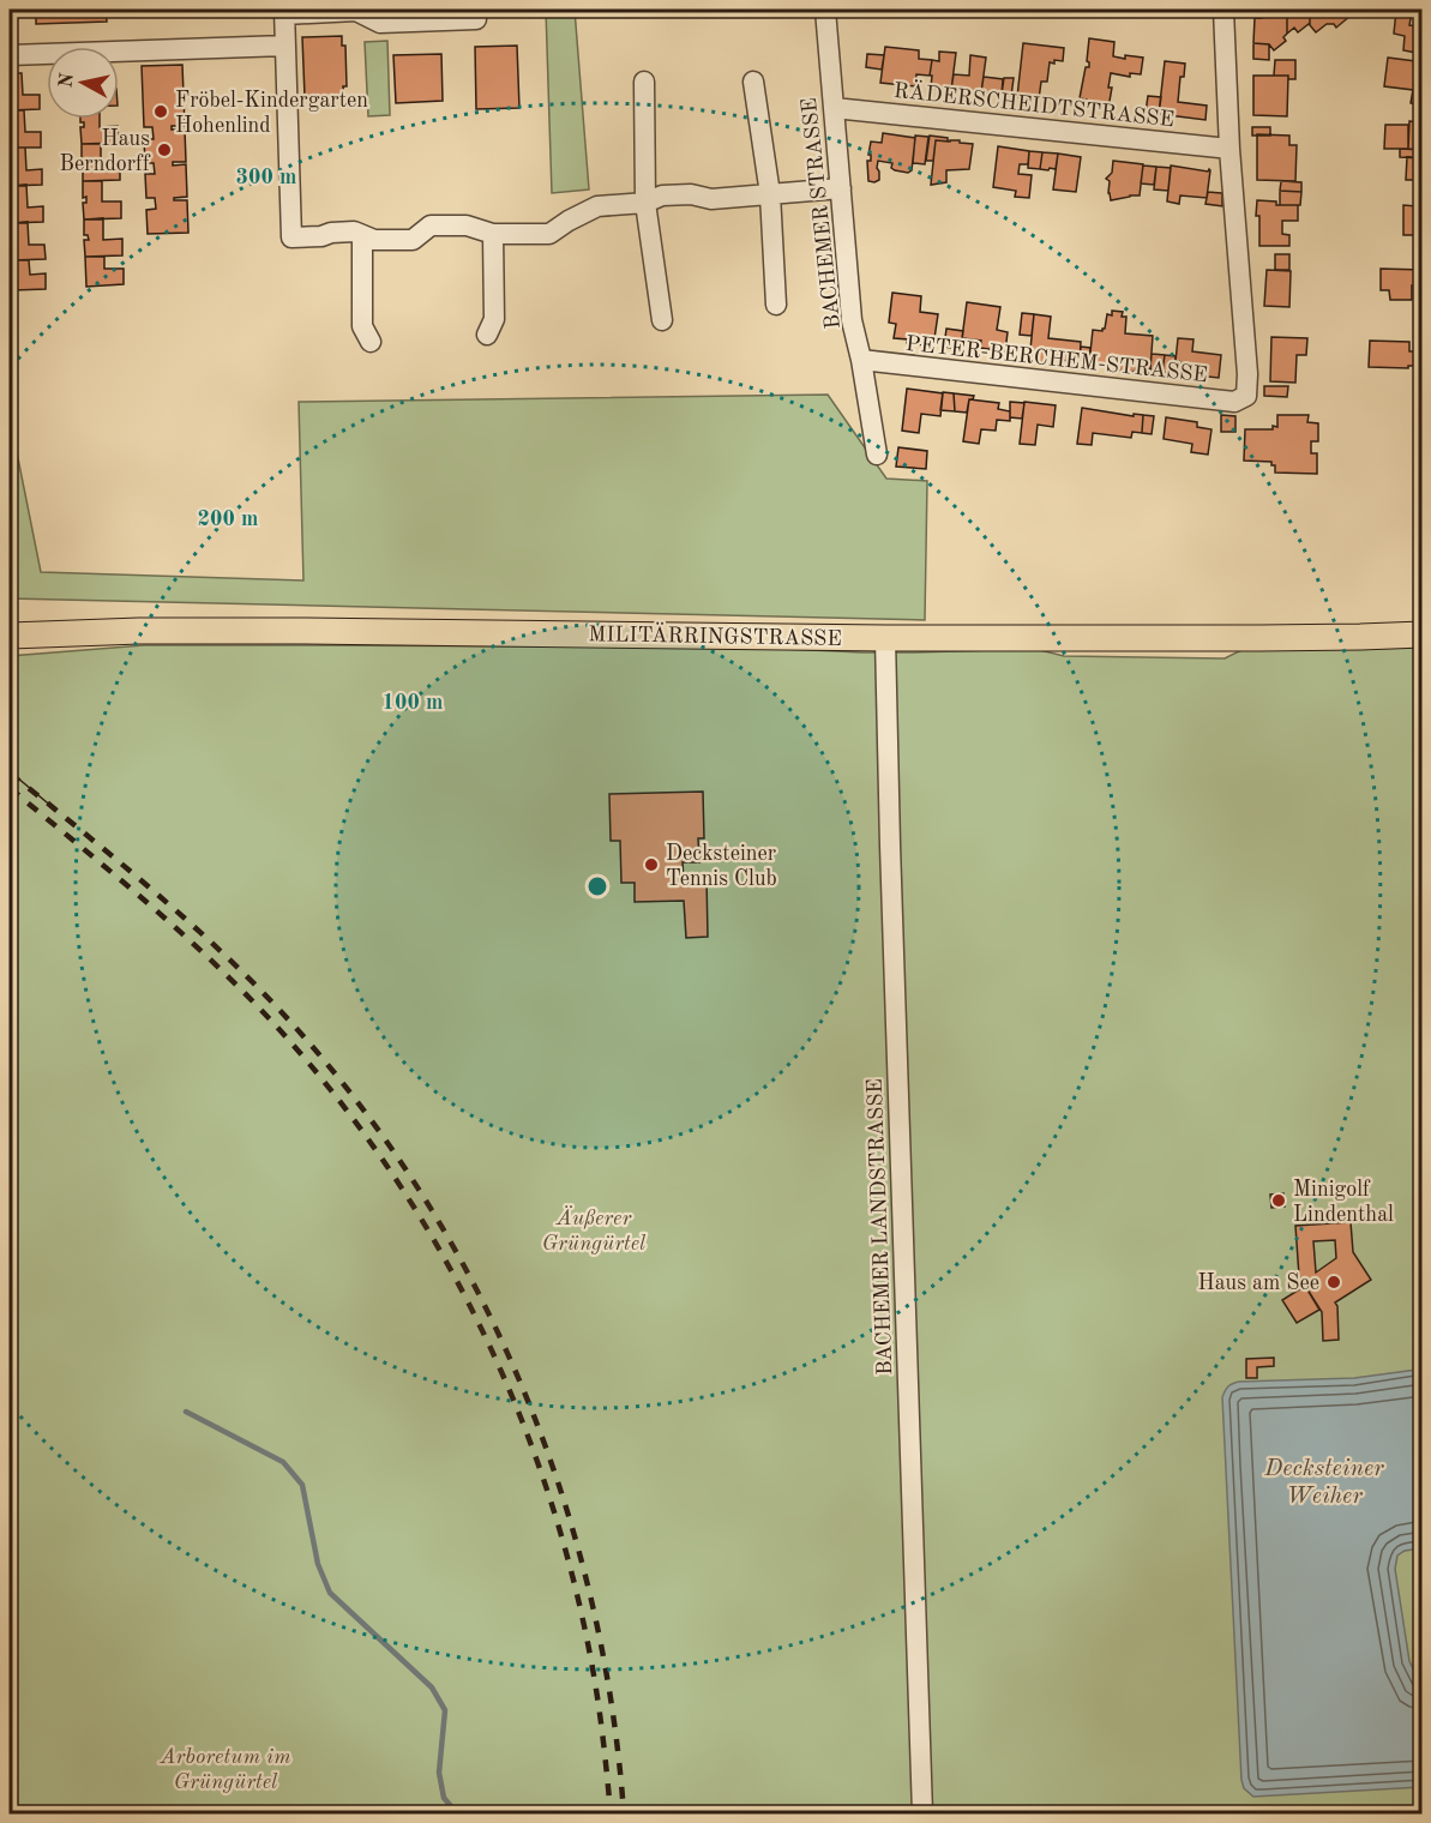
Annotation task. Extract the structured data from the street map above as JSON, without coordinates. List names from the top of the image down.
{
  "streets": {
    "main road": ["MILITÄRRINGSTRASSE"],
    "street": [
      "RÄDERSCHEIDTSTRASSE",
      "BACHEMER STRASSE",
      "PETER-BERCHEM-STRASSE",
      "BACHEMER LANDSTRASSE"
    ]
  },
  "crossings": [
    ["RÄDERSCHEIDTSTRASSE", "BACHEMER STRASSE"],
    ["RÄDERSCHEIDTSTRASSE", "PETER-BERCHEM-STRASSE"],
    ["BACHEMER STRASSE", "PETER-BERCHEM-STRASSE"],
    ["MILITÄRRINGSTRASSE", "BACHEMER LANDSTRASSE"]
  ],
  "water": ["Decksteiner Weiher"],
  "parks": ["Äußerer Grüngürtel", "Arboretum im Grüngürtel"],
  "places": [
    "Fröbel-Kindergarten Hohenlind",
    "Haus Berndorff",
    "Decksteiner Tennis Club",
    "Minigolf Lindenthal",
    "Haus am See"
  ],
  "north": "left",
  "rings": ["300 m", "200 m", "100 m"]
}
